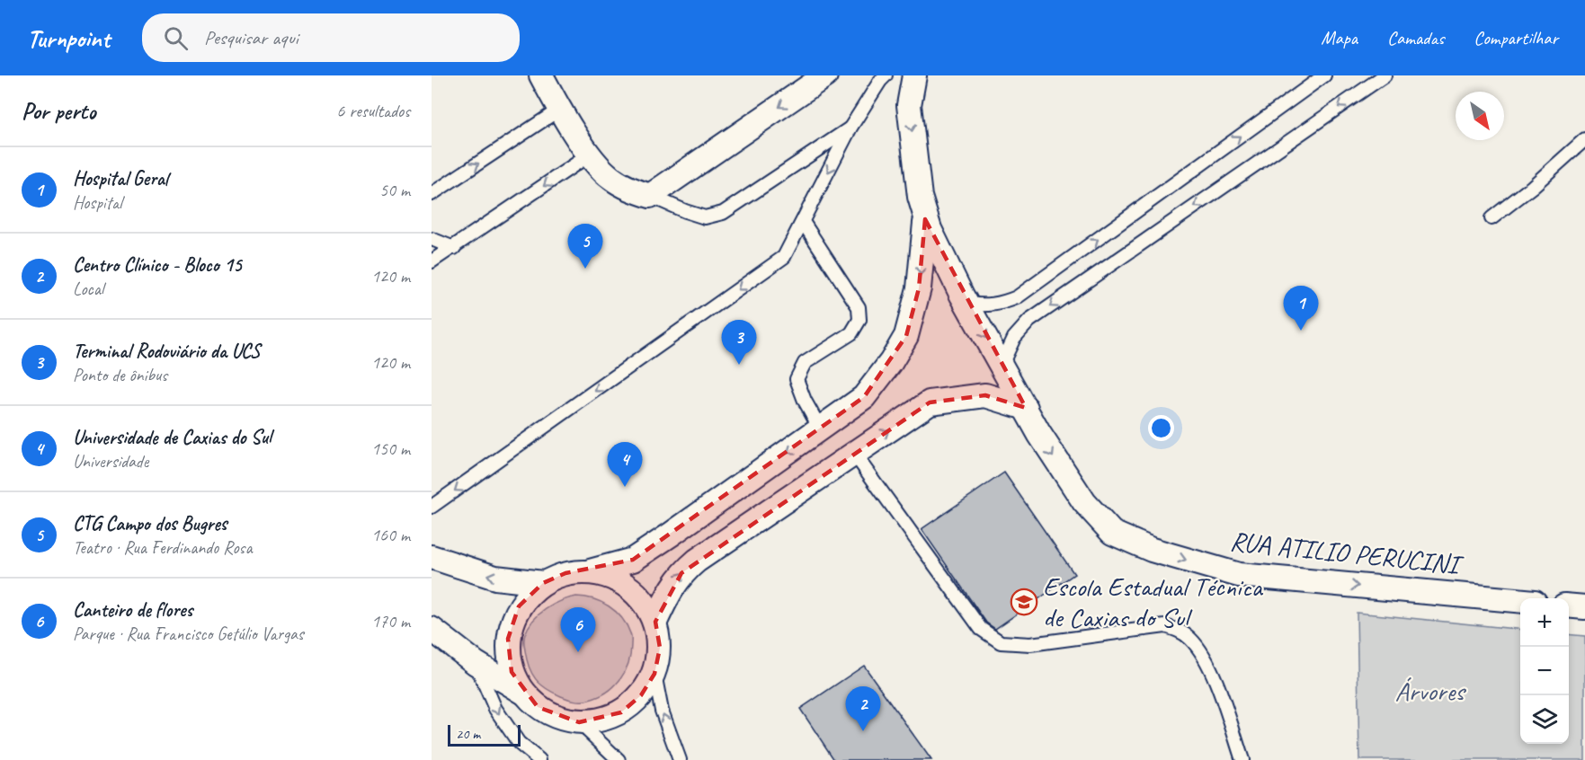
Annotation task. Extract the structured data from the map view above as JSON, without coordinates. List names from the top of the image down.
{
  "streets": {
    "street": ["RUA ATILIO PERUCINI"]
  },
  "one_way": ["RUA ATILIO PERUCINI"],
  "parks": ["Árvores"],
  "places": {
    "school or university": ["Escola Estadual Técnica de Caxias do Sul"]
  },
  "scale_bar": "20 m",
  "north": "bottom right",
  "page": {
    "header": "Turnpoint",
    "search": "Pesquisar aqui",
    "nav": ["Mapa", "Camadas", "Compartilhar"],
    "heading": ["Por perto", "6 resultados"],
    "list": [
      {
        "mark": "1",
        "name": "Hospital Geral",
        "note": "Hospital",
        "value": "50 m"
      },
      {
        "mark": "2",
        "name": "Centro Clínico - Bloco 15",
        "note": "Local",
        "value": "120 m"
      },
      {
        "mark": "3",
        "name": "Terminal Rodoviário da UCS",
        "note": "Ponto de ônibus",
        "value": "120 m"
      },
      {
        "mark": "4",
        "name": "Universidade de Caxias do Sul",
        "note": "Universidade",
        "value": "150 m"
      },
      {
        "mark": "5",
        "name": "CTG Campo dos Bugres",
        "note": "Teatro · Rua Ferdinando Rosa",
        "value": "160 m"
      },
      {
        "mark": "6",
        "name": "Canteiro de flores",
        "note": "Parque · Rua Francisco Getúlio Vargas",
        "value": "170 m"
      }
    ],
    "pins": [
      "5",
      "1",
      "3",
      "4",
      "6",
      "2"
    ],
    "map_buttons": ["+", "−"],
    "scale": "20 m"
  }
}
